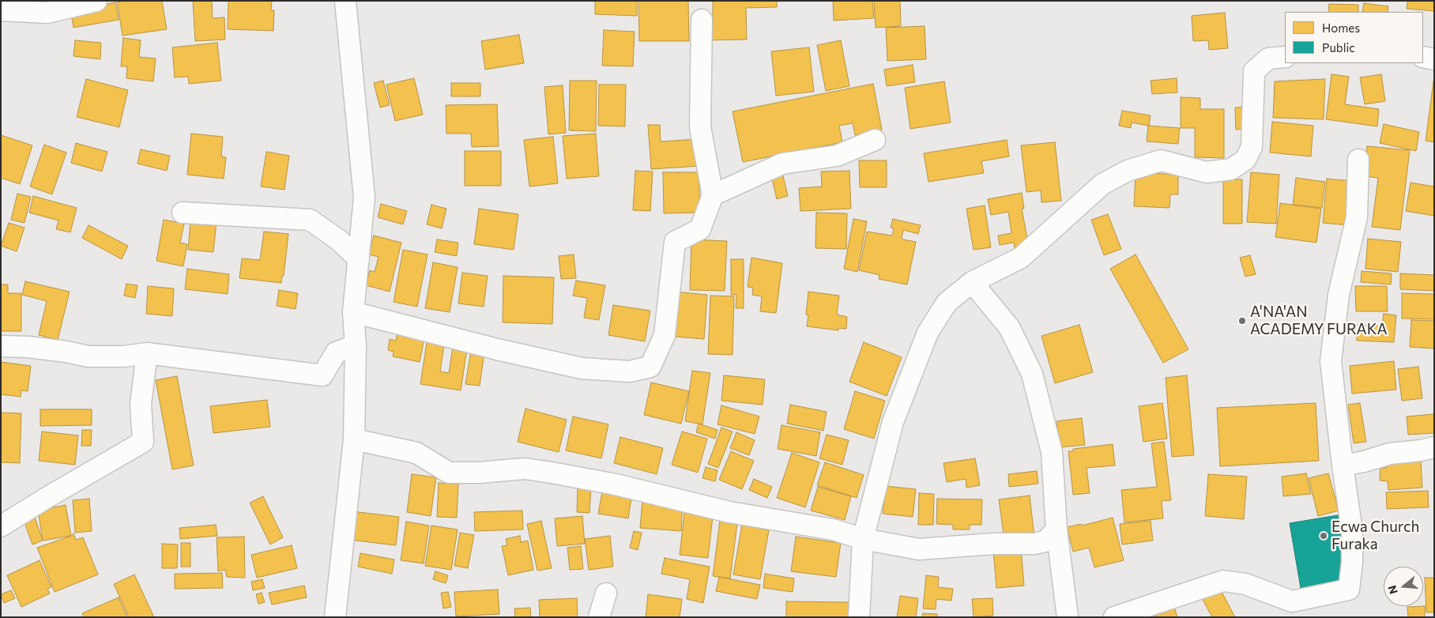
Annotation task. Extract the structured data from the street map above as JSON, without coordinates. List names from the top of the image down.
{
  "places": ["A'NA'AN ACADEMY FURAKA", "Ecwa Church Furaka"],
  "legend": ["Homes", "Public"],
  "north": "left"
}
